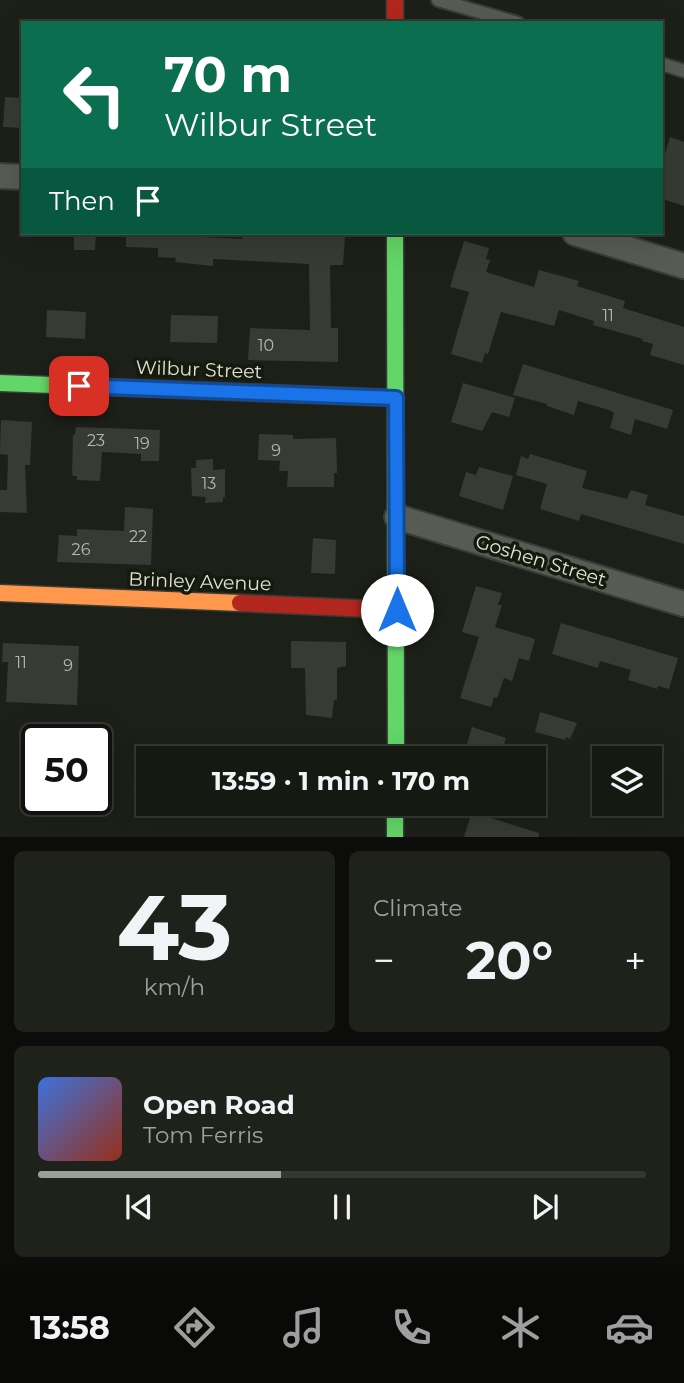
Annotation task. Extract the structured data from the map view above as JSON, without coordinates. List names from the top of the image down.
{
  "streets": {
    "street": ["Wilbur Street", "Goshen Street", "Brinley Avenue"]
  },
  "house_numbers": [
    "11",
    "10",
    "23",
    "19",
    "9",
    "13",
    "22",
    "26",
    "11",
    "9"
  ],
  "page": {
    "turn": ["70 m", "Wilbur Street"],
    "then": "Then",
    "limit": "50",
    "trip": "13:59 · 1 min · 170 m",
    "tile": [
      ["43", "km/h"],
      "Climate"
    ],
    "heat": ["−", "20°", "+"],
    "song": ["Open Road", "Tom Ferris"],
    "tabs": "13:58"
  }
}
